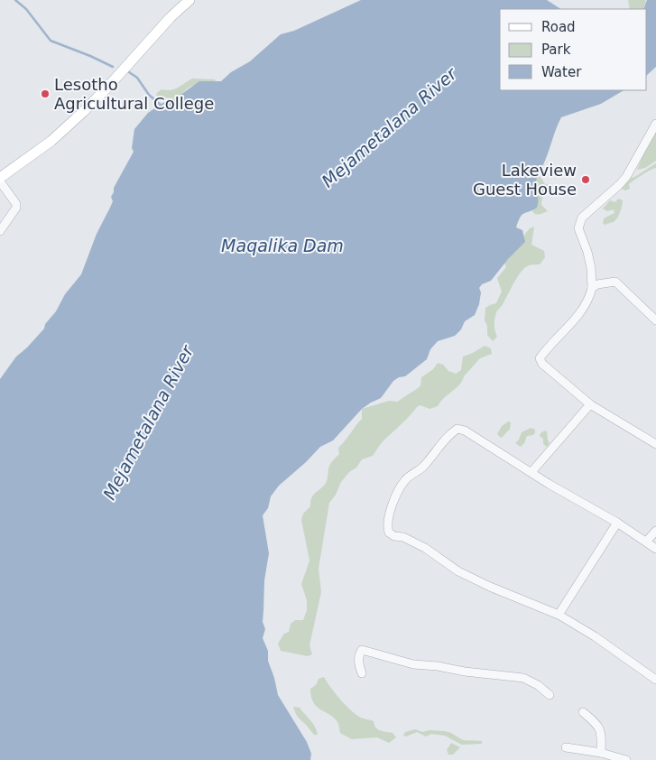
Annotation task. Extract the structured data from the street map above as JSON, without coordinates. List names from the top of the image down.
{
  "water": ["Mejametalana River", "Maqalika Dam"],
  "places": ["Lesotho Agricultural College", "Lakeview Guest House"],
  "legend": ["Road", "Park", "Water"]
}
